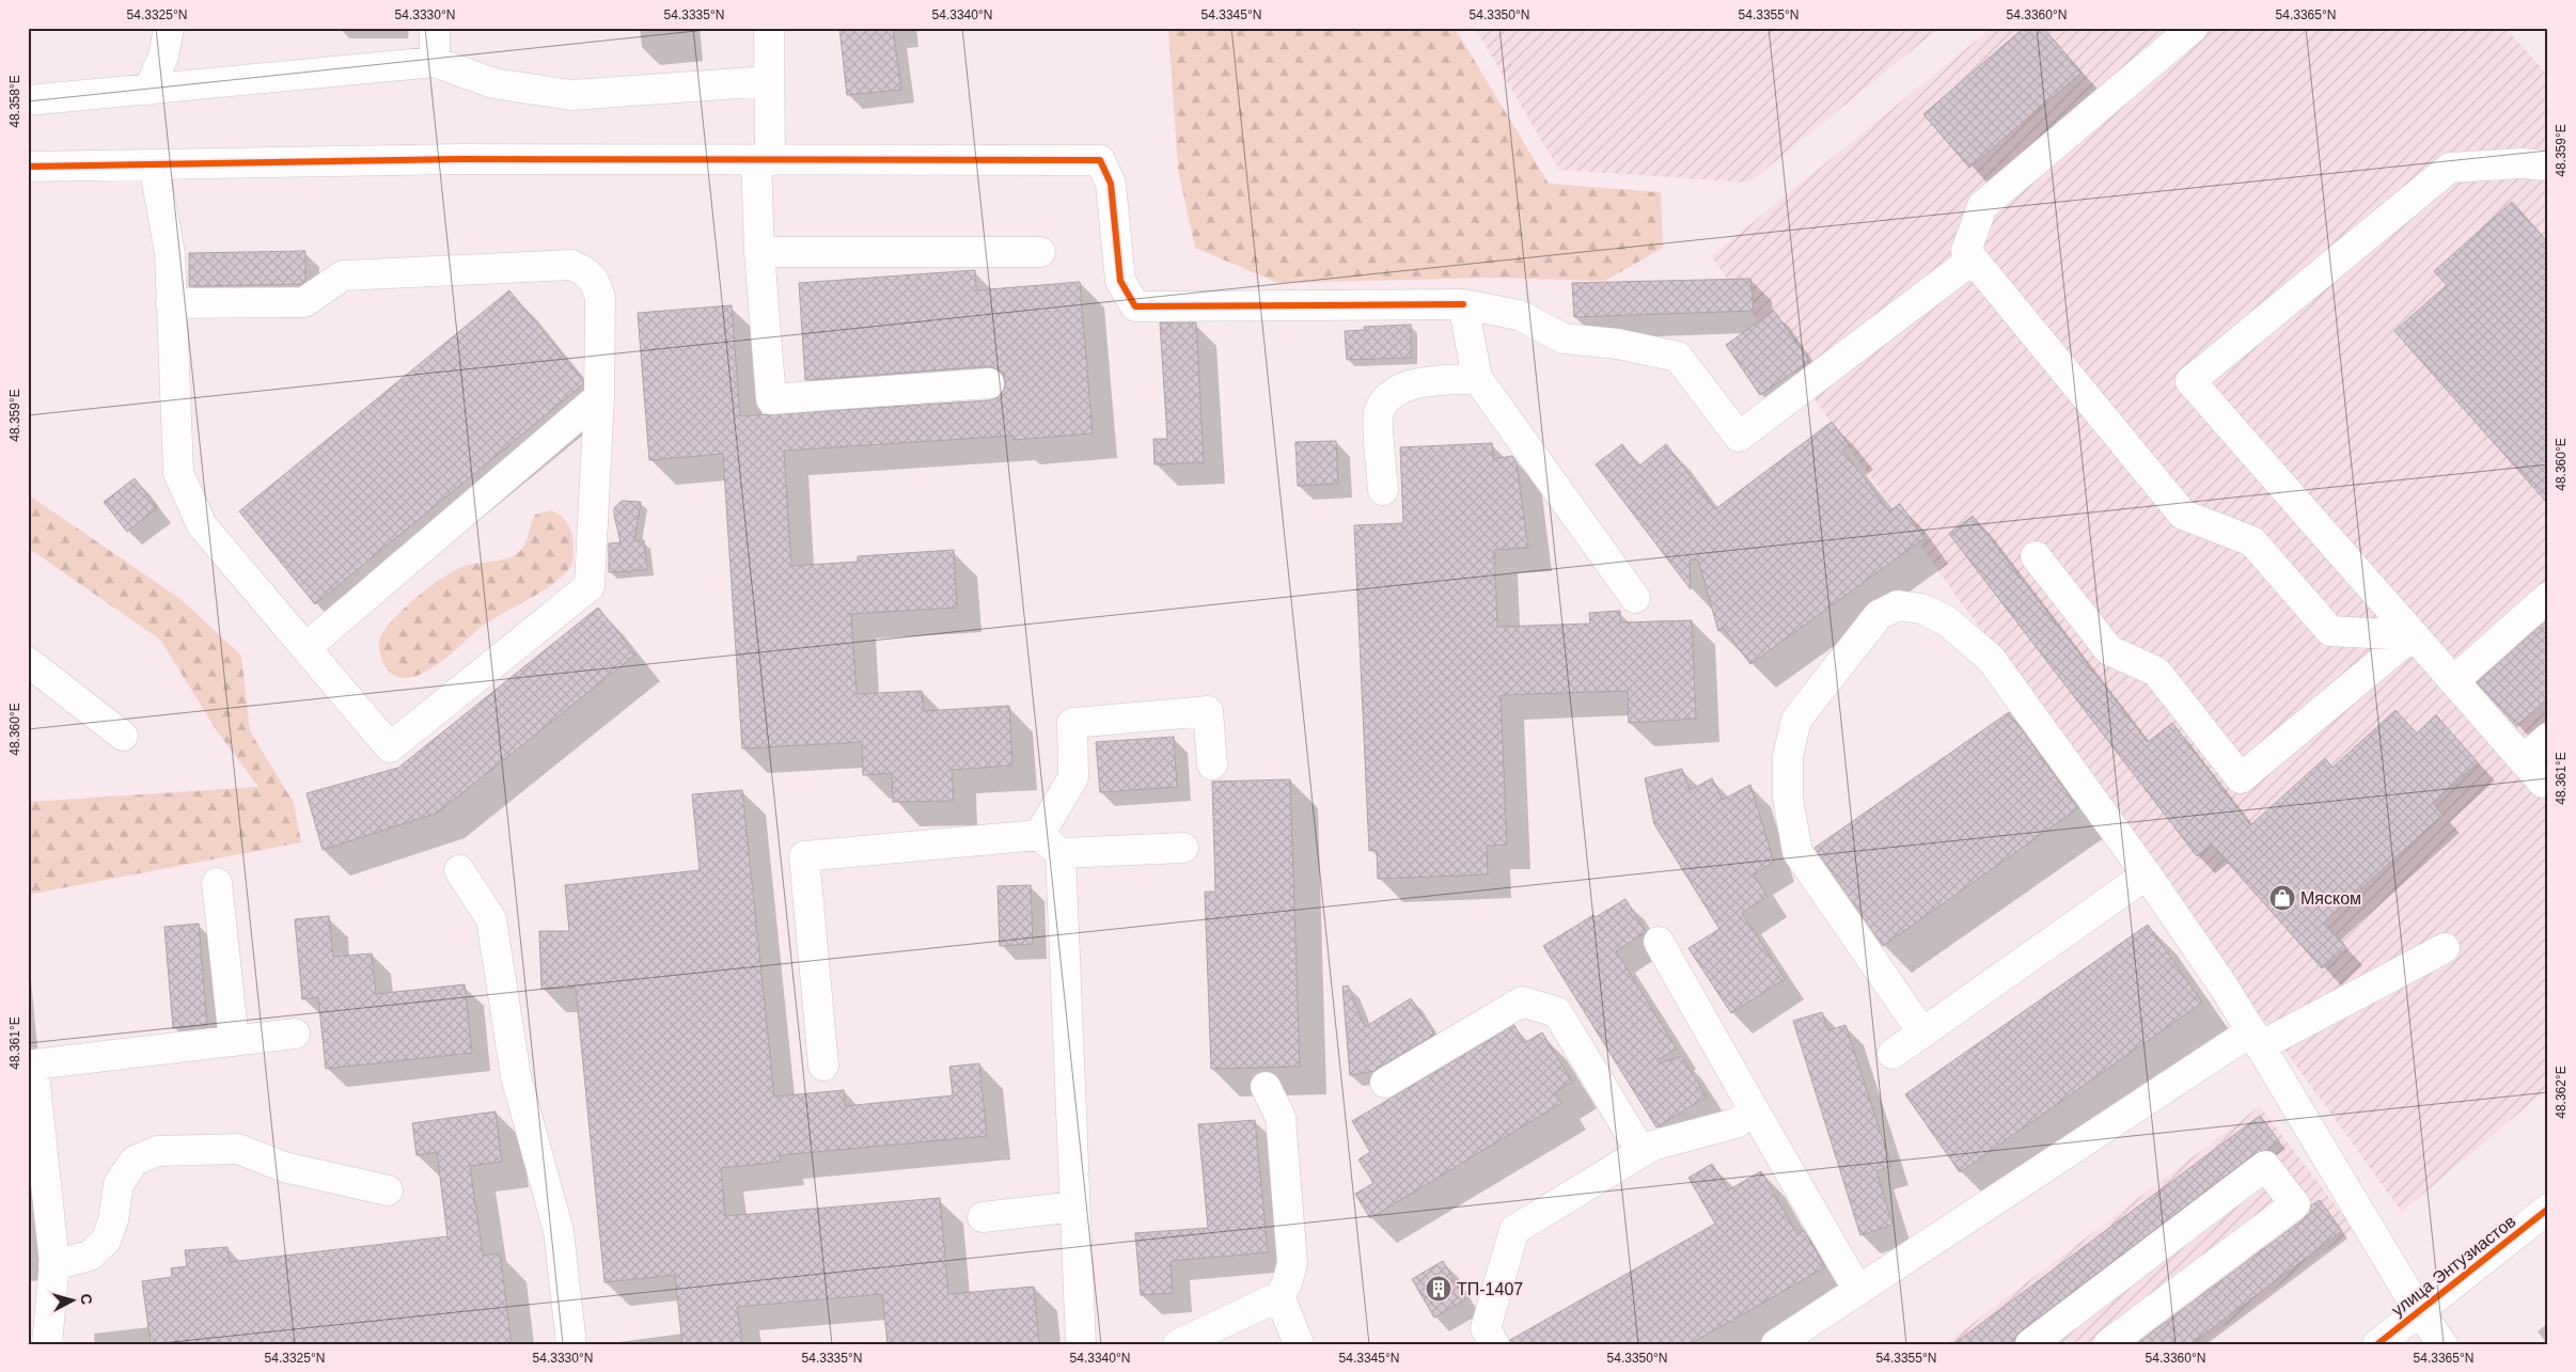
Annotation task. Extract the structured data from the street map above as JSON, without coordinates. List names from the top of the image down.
{
  "streets": {
    "street": ["улица Энтузиастов"]
  },
  "places": {
    "shop": ["Мяском"],
    "building": ["ТП-1407"]
  },
  "north": "right",
  "coordinates": [
    "54.3325°N",
    "54.3330°N",
    "54.3335°N",
    "54.3340°N",
    "54.3345°N",
    "54.3350°N",
    "54.3355°N",
    "54.3360°N",
    "54.3365°N",
    "48.358°E",
    "48.359°E",
    "48.360°E",
    "48.361°E",
    "48.362°E"
  ]
}
